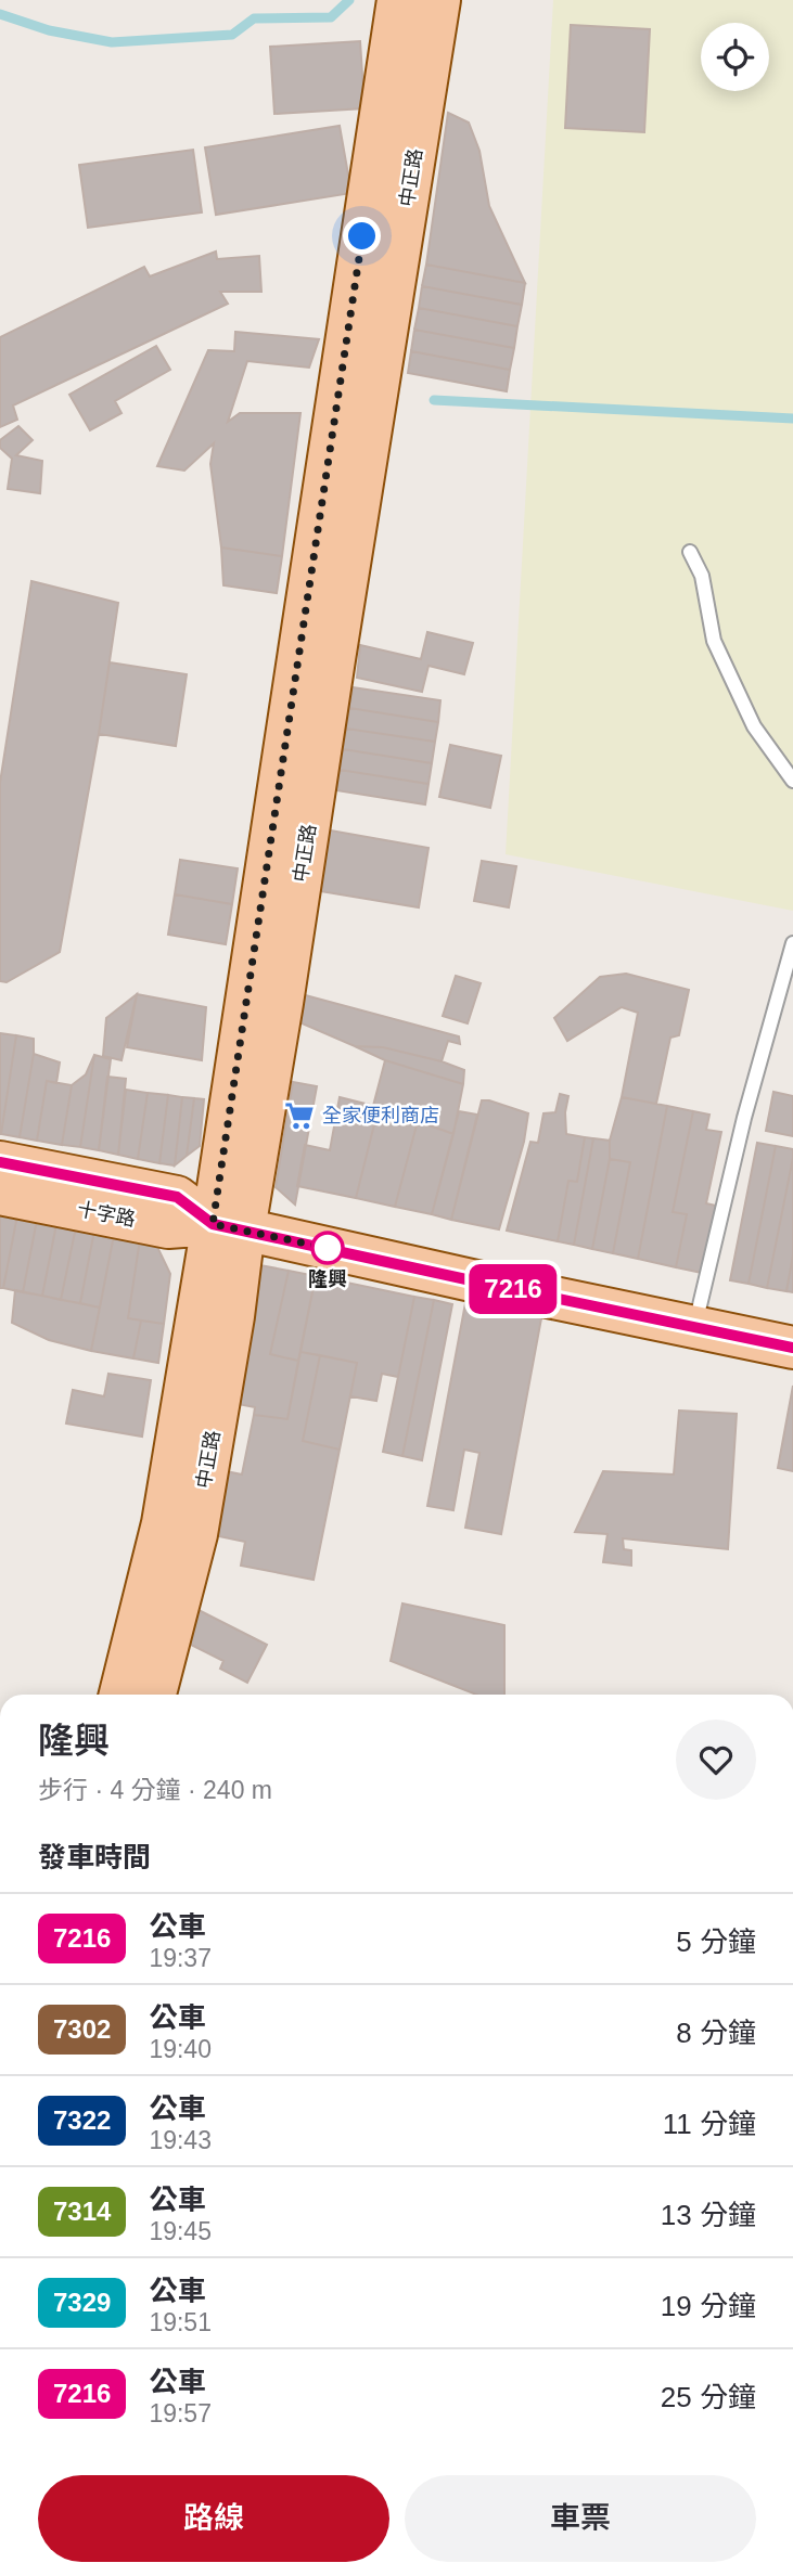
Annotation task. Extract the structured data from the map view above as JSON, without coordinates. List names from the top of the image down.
{
  "streets": {
    "main road": ["中正路", "十字路"]
  },
  "crossings": [
    ["中正路", "十字路"]
  ],
  "places": {
    "supermarket": ["全家便利商店"],
    "other": ["隆興"]
  },
  "lines": ["bus line 7216"],
  "page": {
    "on_map": "7216",
    "heading": [
      ["隆興", "步行 · 4 分鐘 · 240 m"],
      "發車時間"
    ],
    "list": [
      {
        "mark": "7216",
        "name": "公車",
        "note": "19:37",
        "value": "5 分鐘"
      },
      {
        "mark": "7302",
        "name": "公車",
        "note": "19:40",
        "value": "8 分鐘"
      },
      {
        "mark": "7322",
        "name": "公車",
        "note": "19:43",
        "value": "11 分鐘"
      },
      {
        "mark": "7314",
        "name": "公車",
        "note": "19:45",
        "value": "13 分鐘"
      },
      {
        "mark": "7329",
        "name": "公車",
        "note": "19:51",
        "value": "19 分鐘"
      },
      {
        "mark": "7216",
        "name": "公車",
        "note": "19:57",
        "value": "25 分鐘"
      }
    ],
    "buttons": ["路線", "車票"]
  }
}
